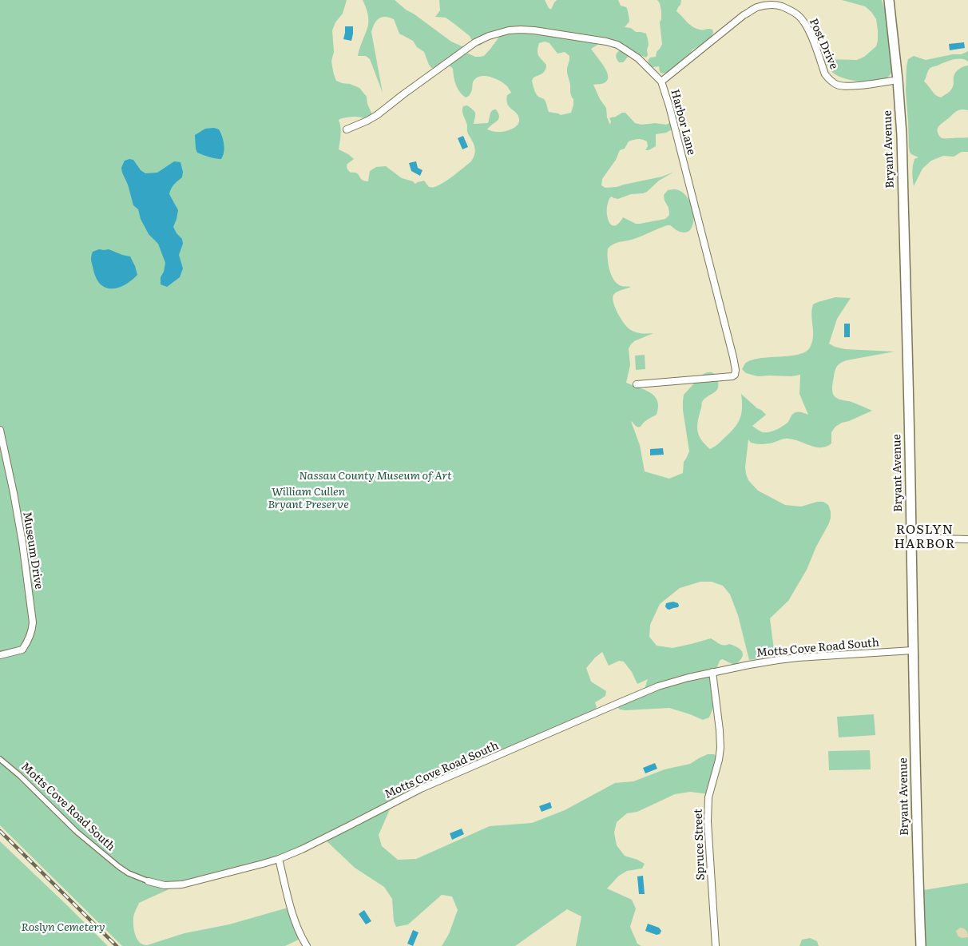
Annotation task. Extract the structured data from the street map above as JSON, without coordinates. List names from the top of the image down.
{
  "streets": {
    "main road": ["Bryant Avenue"],
    "street": [
      "Post Drive",
      "Harbor Lane",
      "Museum Drive",
      "Motts Cove Road South",
      "Spruce Street"
    ]
  },
  "crossings": [
    ["Post Drive", "Harbor Lane"],
    ["Post Drive", "Bryant Avenue"],
    ["Bryant Avenue", "Motts Cove Road South"],
    ["Motts Cove Road South", "Spruce Street"]
  ],
  "districts": ["ROSLYN HARBOR"],
  "parks": ["Nassau County Museum of Art", "William Cullen Bryant Preserve", "Roslyn Cemetery"]
}
